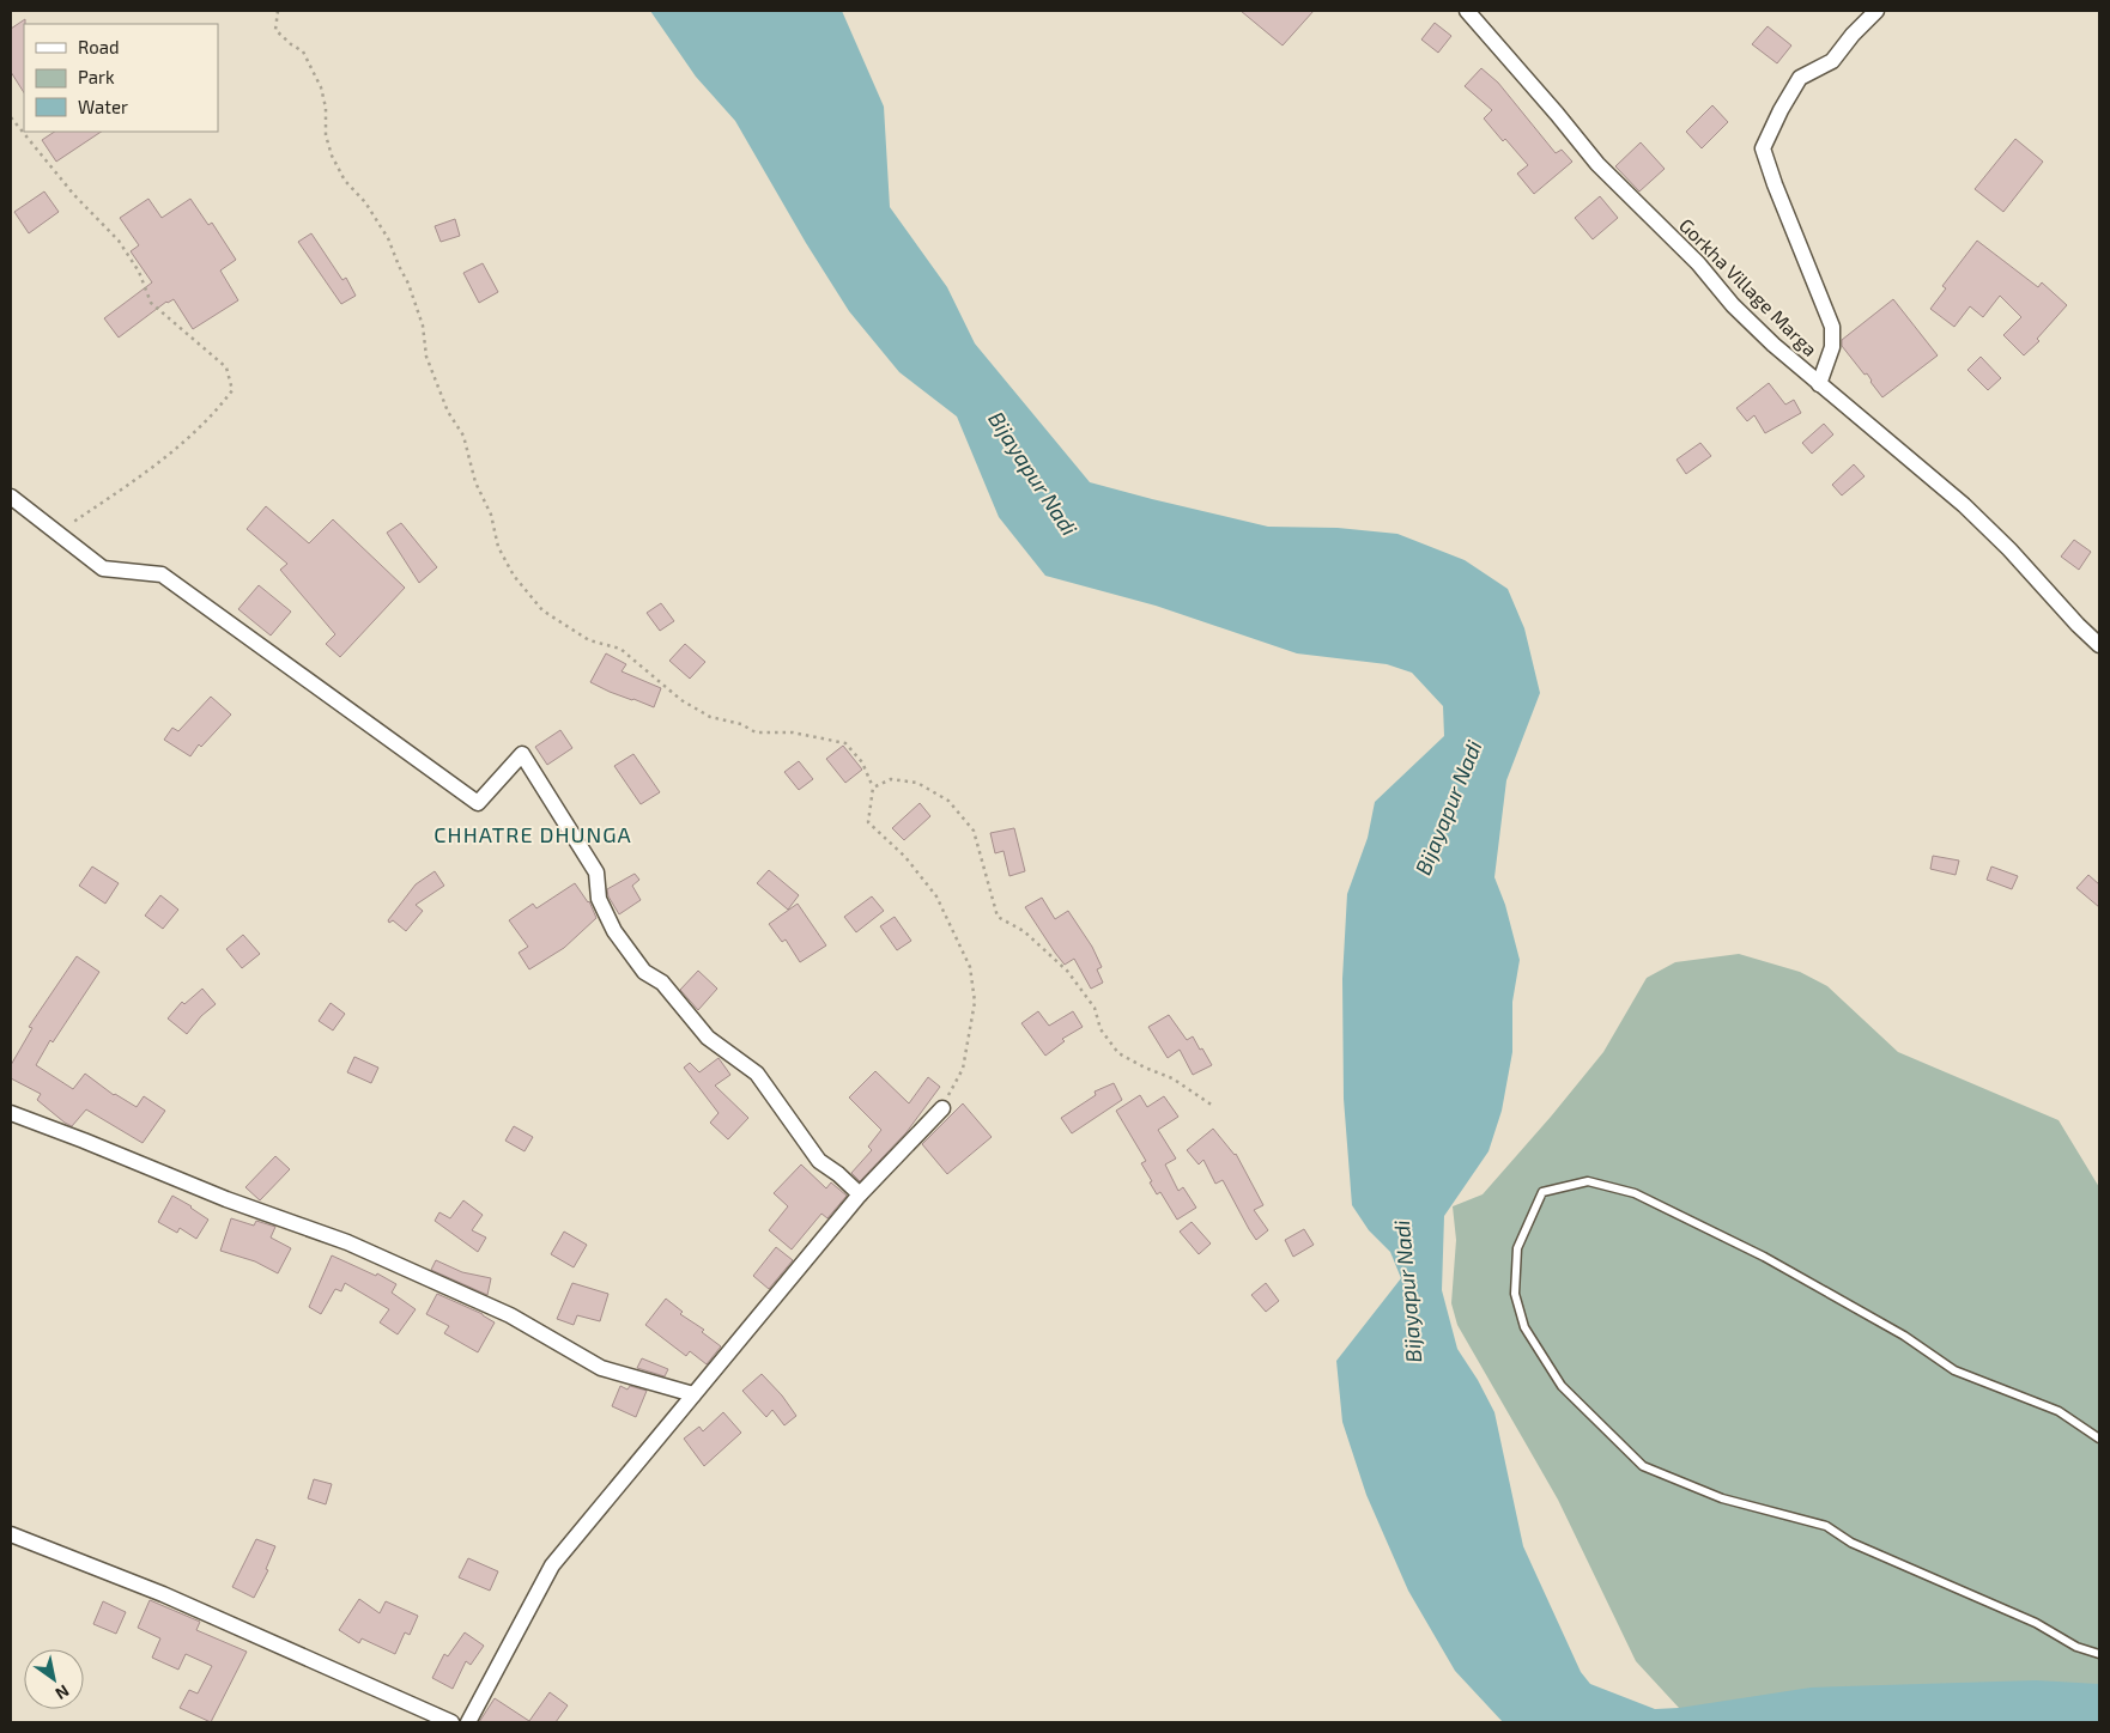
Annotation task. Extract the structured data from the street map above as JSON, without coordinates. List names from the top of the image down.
{
  "streets": {
    "street": ["Gorkha Village Marga"]
  },
  "districts": ["CHHATRE DHUNGA"],
  "water": ["Bijayapur Nadi"],
  "legend": ["Road", "Park", "Water"],
  "north": "bottom right"
}
